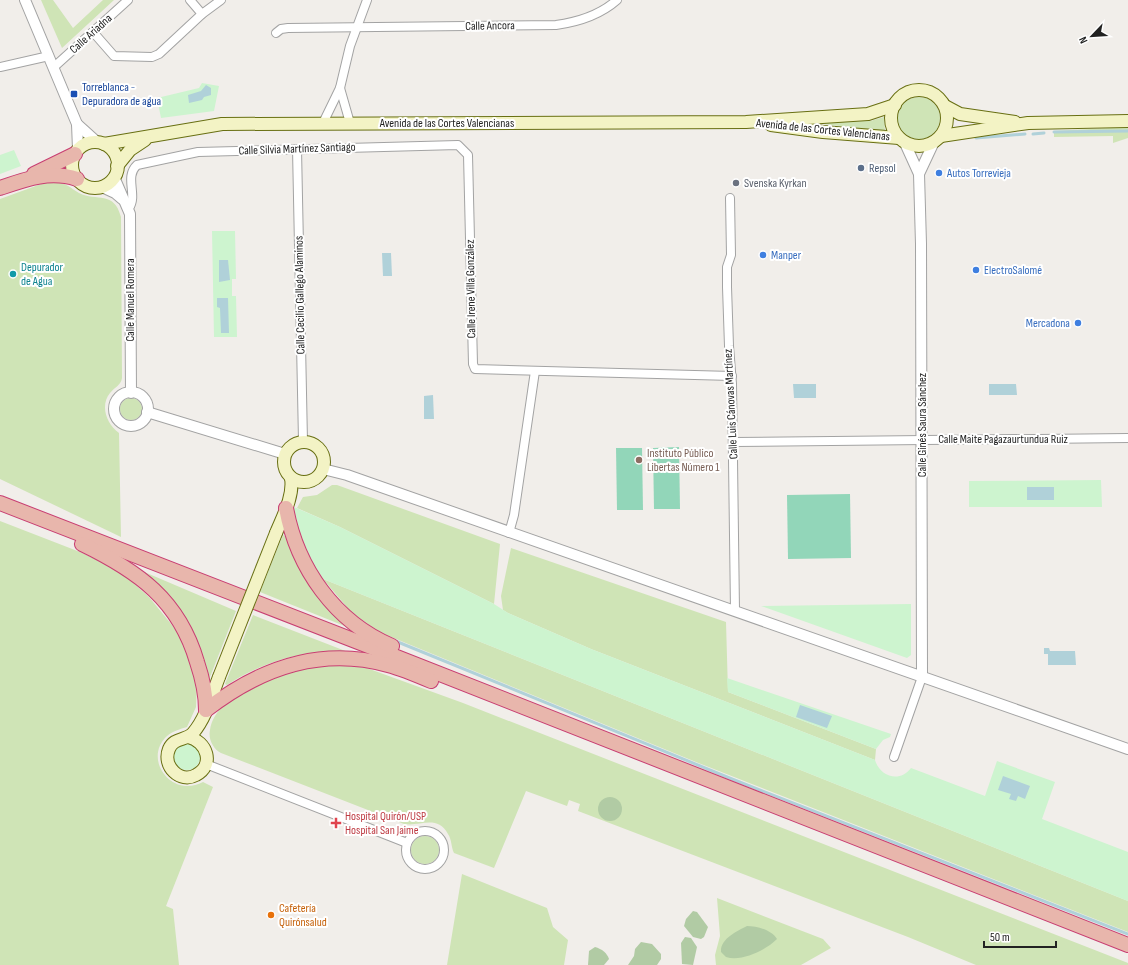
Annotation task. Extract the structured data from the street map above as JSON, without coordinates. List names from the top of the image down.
{
  "streets": {
    "main road": ["Avenida de las Cortes Valencianas"],
    "street": [
      "Calle Ancora",
      "Calle Ariadna",
      "Calle Silvia Martínez Santiago",
      "Calle Irene Villa González",
      "Calle Cecilio Gallego Alaminos",
      "Calle Manuel Romera",
      "Calle Luis Cánovas Martínez",
      "Calle Ginés Saura Sánchez",
      "Calle Maite Pagazaurtundua Ruiz"
    ]
  },
  "crossings": [
    ["Calle Silvia Martínez Santiago", "Calle Irene Villa González"],
    ["Calle Silvia Martínez Santiago", "Calle Cecilio Gallego Alaminos"],
    ["Calle Silvia Martínez Santiago", "Calle Manuel Romera"],
    ["Calle Luis Cánovas Martínez", "Calle Maite Pagazaurtundua Ruiz"],
    ["Calle Ginés Saura Sánchez", "Calle Maite Pagazaurtundua Ruiz"]
  ],
  "places": {
    "transit": ["Torreblanca - Depuradora de agua"],
    "other": [
      "Repsol",
      "Autos Torrevieja",
      "Svenska Kyrkan",
      "Manper",
      "ElectroSalomé",
      "Depurador de Agua",
      "Mercadona",
      "Instituto Público Libertas Número 1",
      "Cafetería Quirónsalud"
    ],
    "health": ["Hospital Quirón/USP Hospital San Jaime"]
  },
  "scale_bar": "50 m",
  "north": "bottom left"
}
